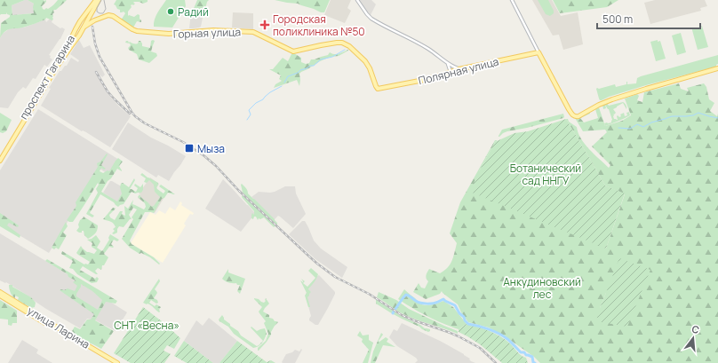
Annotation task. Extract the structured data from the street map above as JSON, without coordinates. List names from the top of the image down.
{
  "streets": {
    "main road": [
      "Горная улица",
      "Полярная улица",
      "проспект Гагарина",
      "улица Ларина"
    ]
  },
  "crossings": [
    ["Горная улица", "Полярная улица"],
    ["Горная улица", "проспект Гагарина"]
  ],
  "parks": ["Ботанический сад ННГУ", "Анкудиновский лес", "СНТ «Весна»"],
  "places": {
    "other": ["Радий"],
    "health": ["Городская поликлиника №50"],
    "transit": ["Мыза"]
  },
  "scale_bar": "500 m",
  "north": "top"
}
